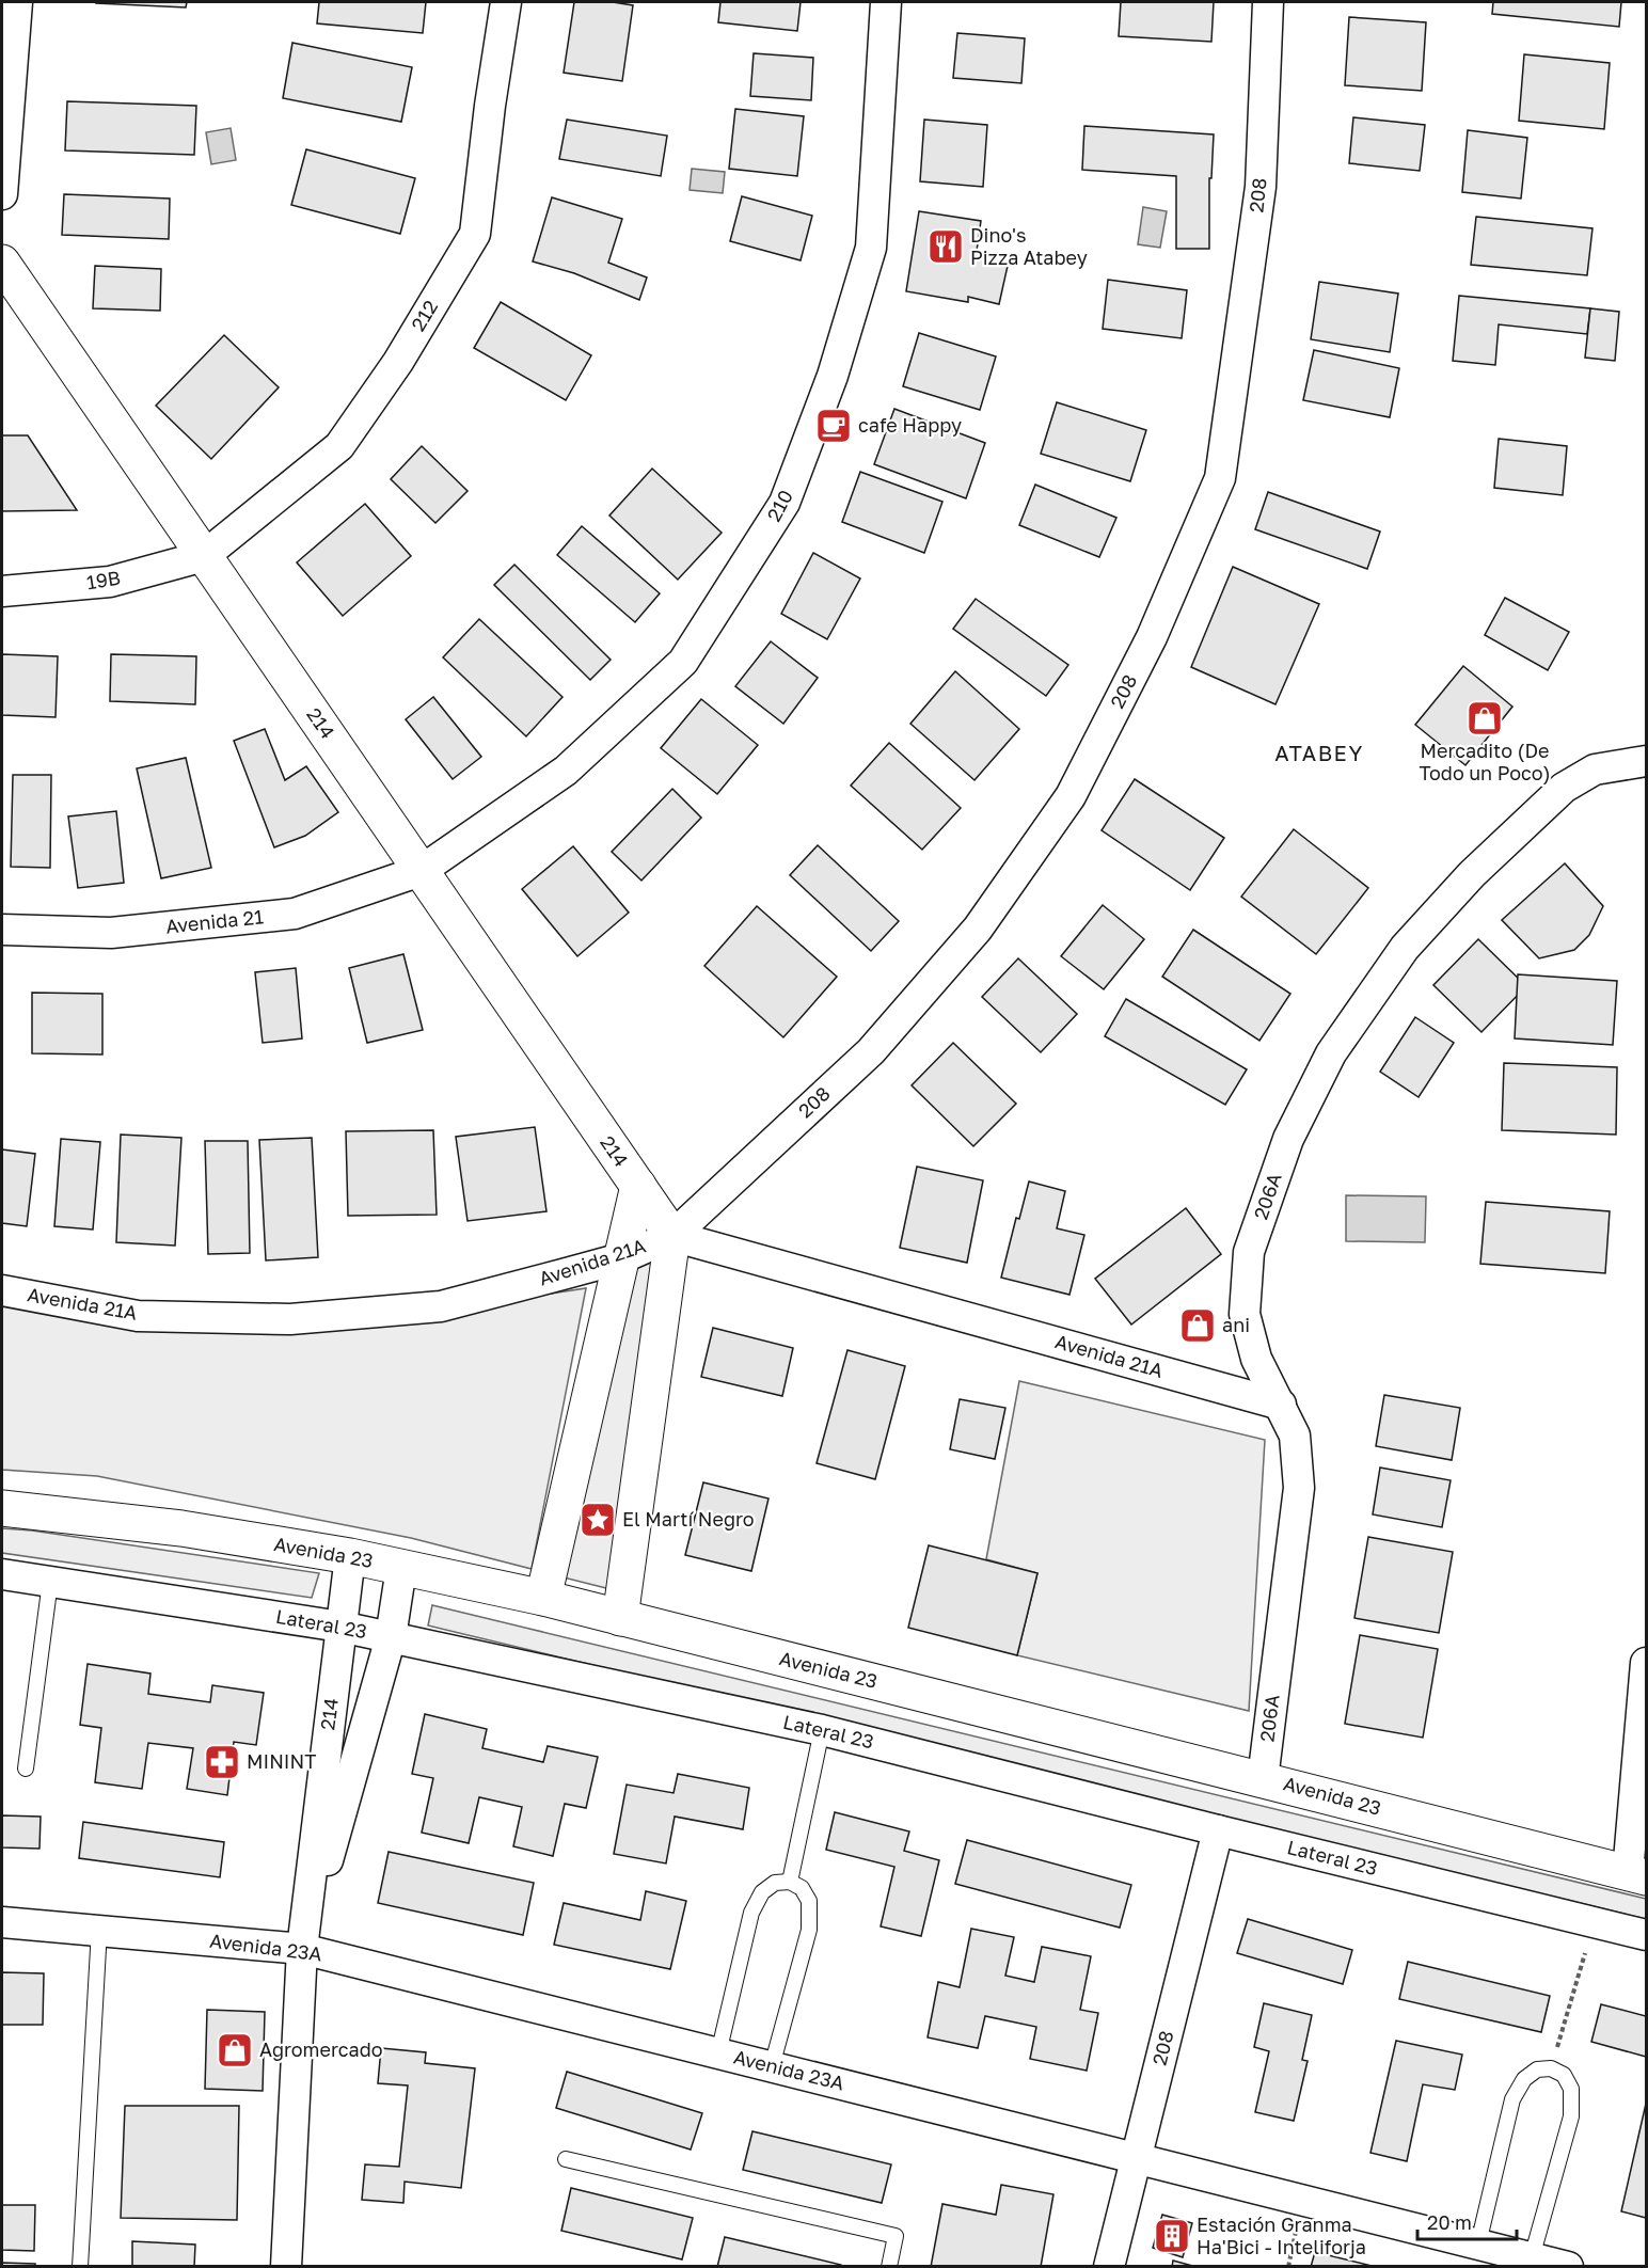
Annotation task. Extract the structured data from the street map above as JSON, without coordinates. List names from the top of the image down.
{
  "streets": {
    "street": [
      "208",
      "212",
      "210",
      "19B",
      "214",
      "Avenida 21",
      "206A",
      "Avenida 21A",
      "Avenida 23",
      "Lateral 23",
      "Avenida 23A"
    ]
  },
  "crossings": [
    ["208", "214"],
    ["208", "Avenida 21A"],
    ["208", "Lateral 23"],
    ["208", "Avenida 23A"],
    ["212", "19B"],
    ["212", "214"],
    ["210", "214"],
    ["210", "Avenida 21"],
    ["19B", "214"],
    ["214", "Avenida 21"],
    ["214", "Avenida 21A"],
    ["214", "Avenida 23"],
    ["214", "Lateral 23"],
    ["214", "Avenida 23A"],
    ["206A", "Avenida 21A"],
    ["206A", "Avenida 23"]
  ],
  "districts": ["ATABEY"],
  "places": {
    "restaurant": ["Dino's Pizza Atabey"],
    "cafe": ["cafe Happy"],
    "shop": ["Mercadito (De Todo un Poco)", "ani", "Agromercado"],
    "place": ["El Martí Negro"],
    "pharmacy": ["MININT"],
    "building": ["Estación Granma Ha'Bici - Inteliforja"]
  },
  "scale_bar": "20 m"
}
